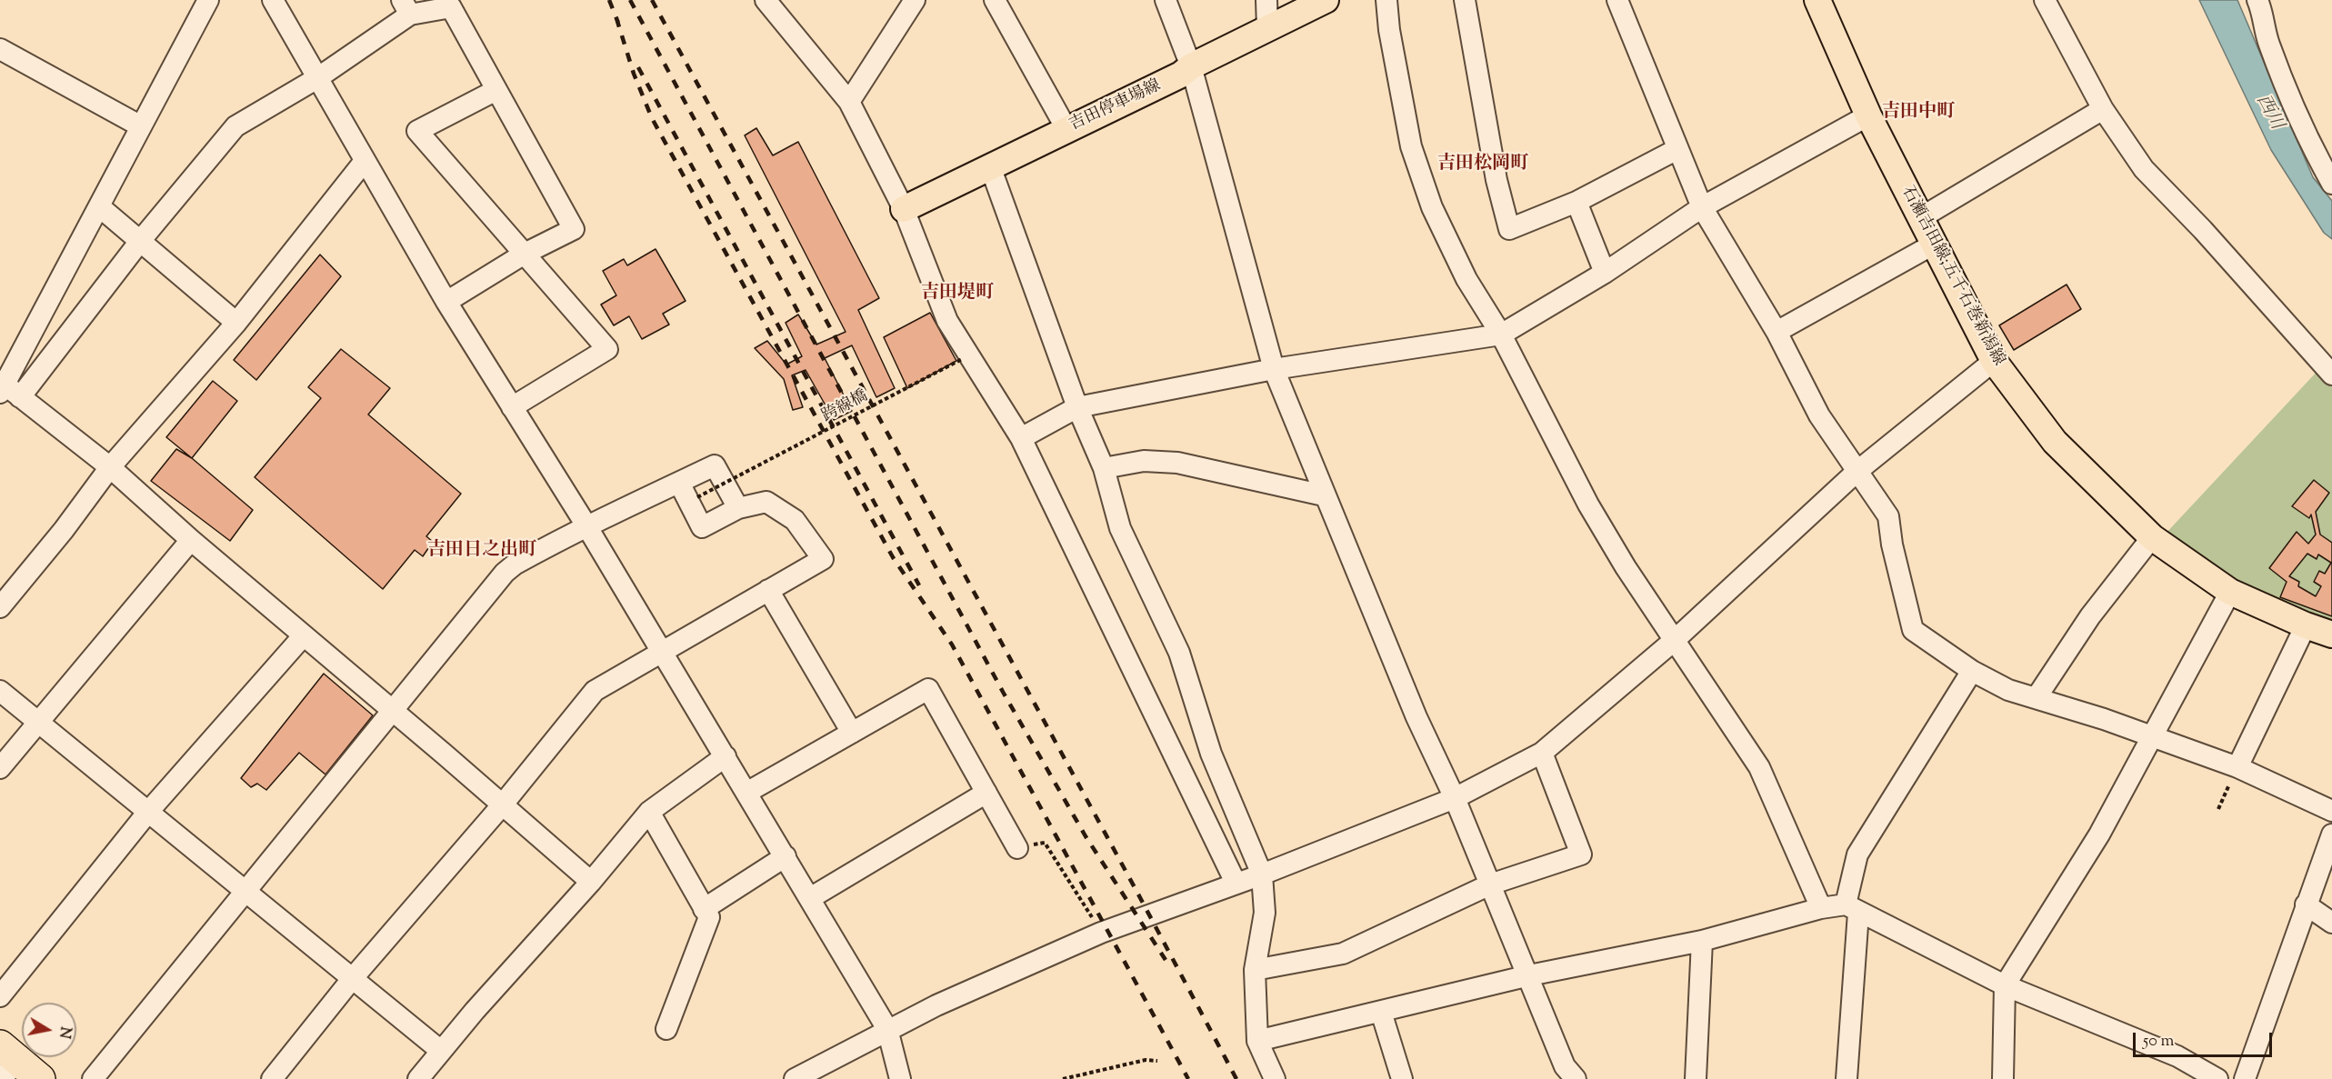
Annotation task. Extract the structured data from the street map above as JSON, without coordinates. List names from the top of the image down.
{
  "streets": {
    "main road": ["吉田停車場線", "石瀬吉田線;五千石巻新潟線"],
    "path": ["跨線橋"]
  },
  "districts": [
    "吉田中町",
    "吉田松岡町",
    "吉田堤町",
    "吉田日之出町"
  ],
  "water": ["西川"],
  "scale_bar": "50 m",
  "north": "right"
}
